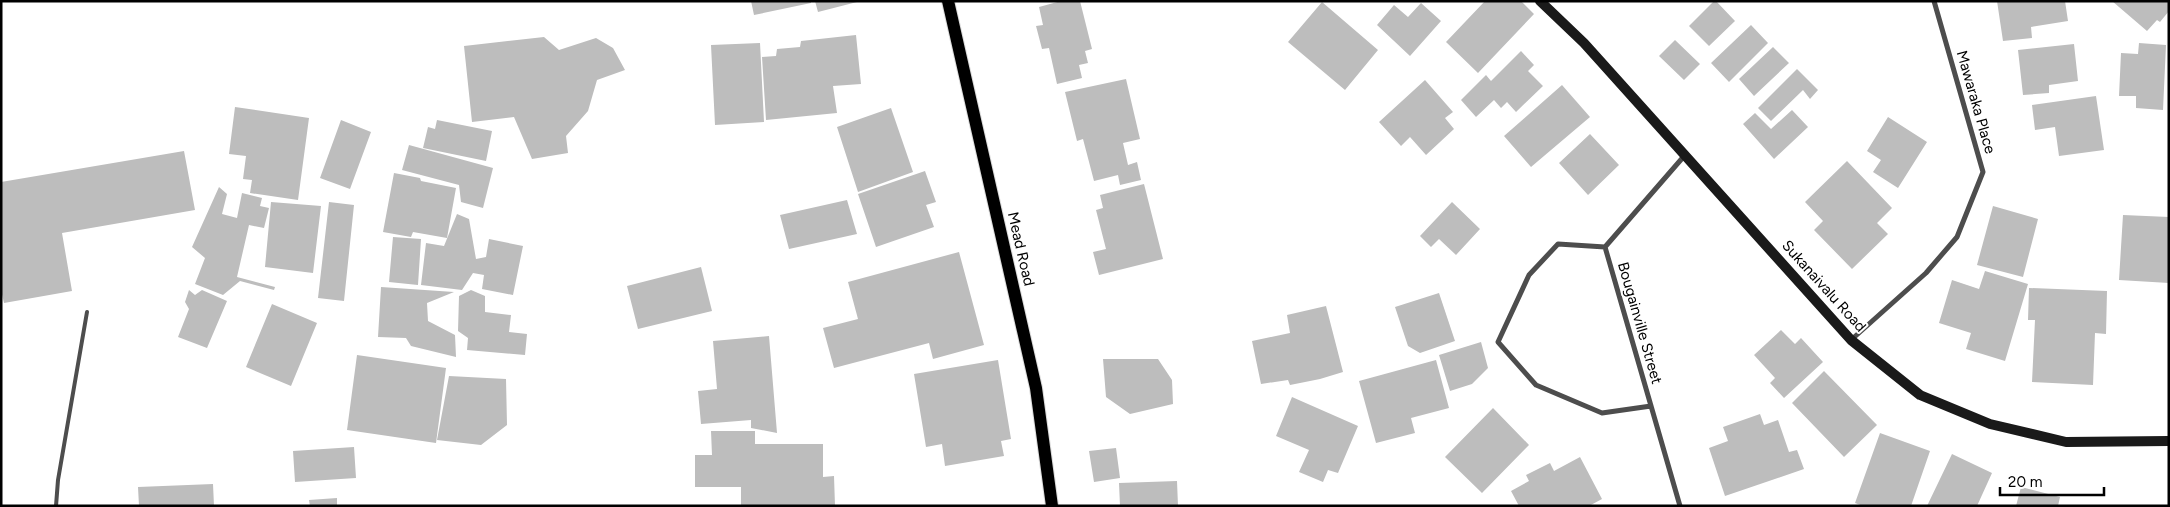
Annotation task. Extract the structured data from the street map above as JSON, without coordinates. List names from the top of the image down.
{
  "streets": {
    "main road": ["Mead Road", "Sukanaivalu Road"],
    "street": ["Mawaraka Place", "Bougainville Street"]
  },
  "crossings": [
    ["Mawaraka Place", "Sukanaivalu Road"],
    ["Sukanaivalu Road", "Bougainville Street"]
  ],
  "scale_bar": "20 m"
}
